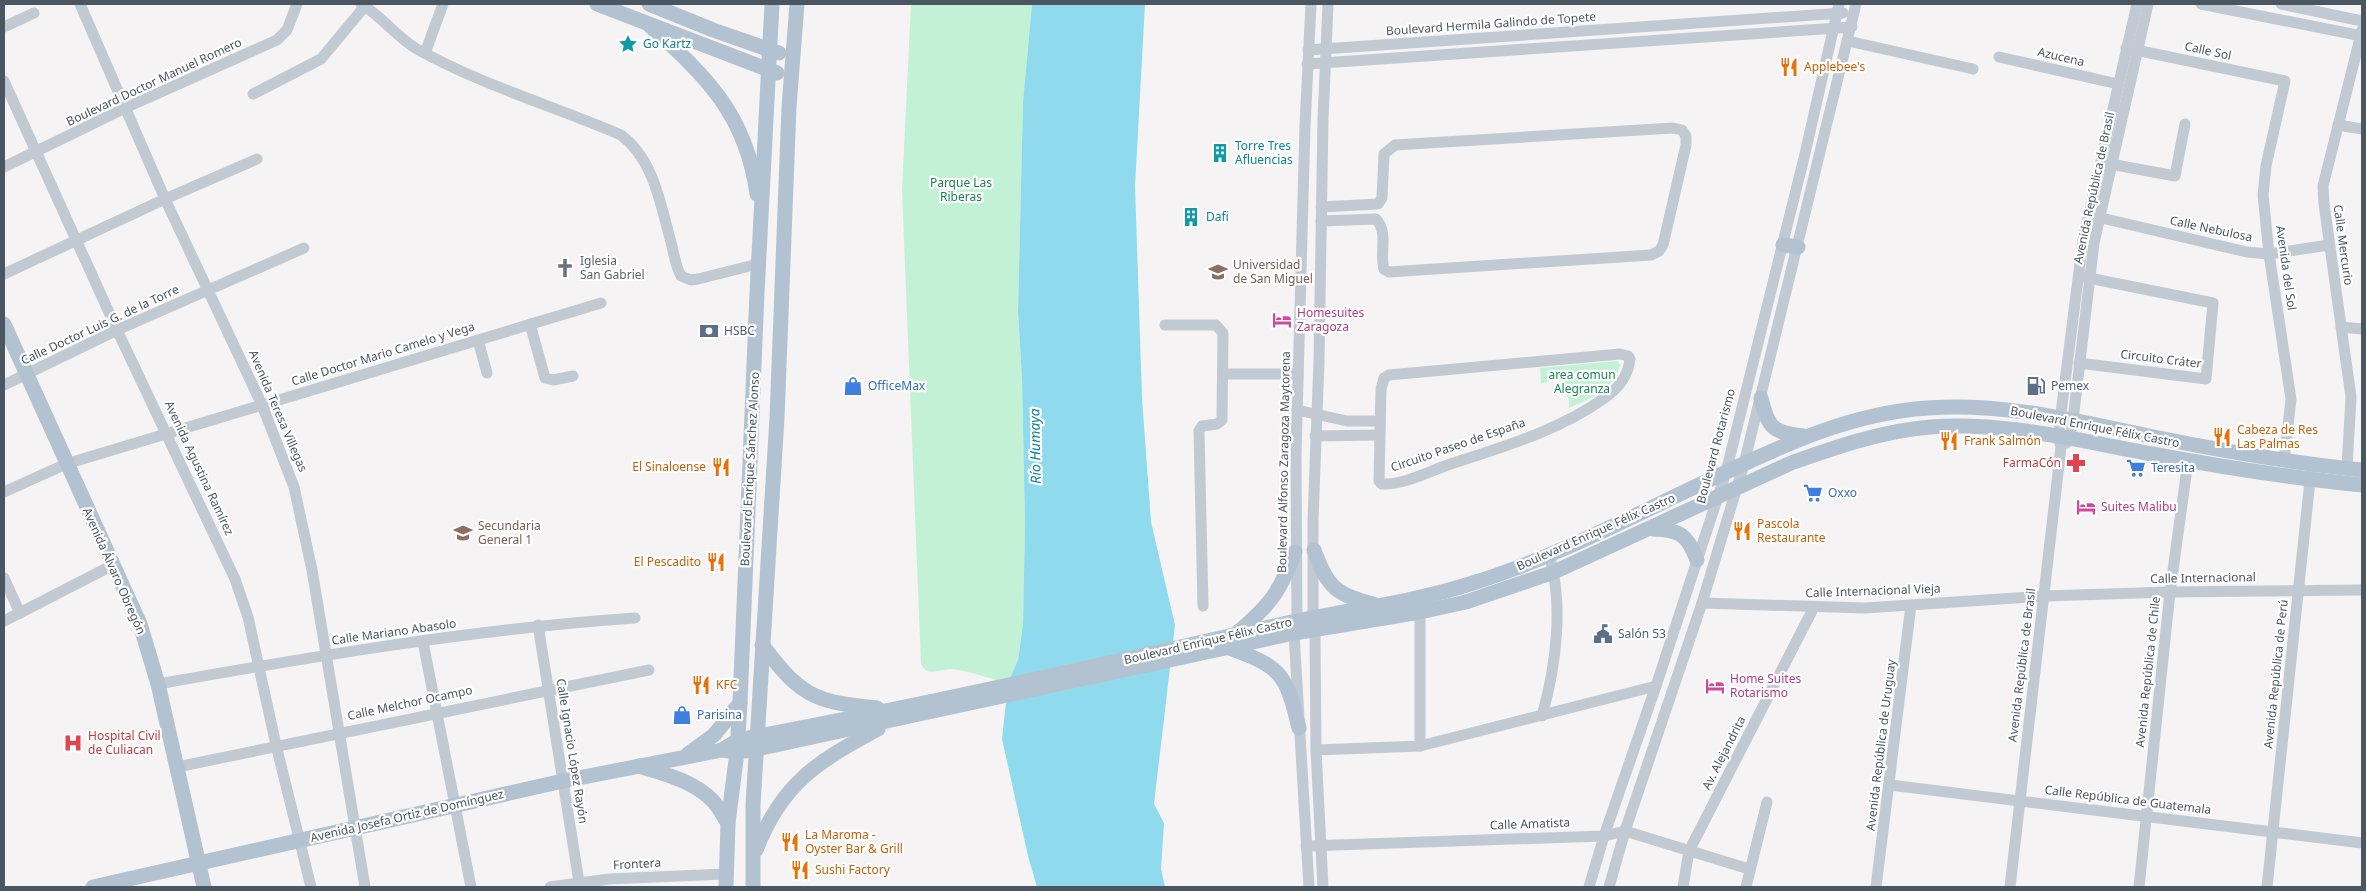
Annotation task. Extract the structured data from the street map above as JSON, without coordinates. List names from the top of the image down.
{
  "streets": {
    "main road": [
      "Boulevard Enrique Félix Castro",
      "Boulevard Enrique Sánchez Alonso",
      "Avenida Álvaro Obregón",
      "Avenida Josefa Ortiz de Domínguez"
    ],
    "street": [
      "Boulevard Hermila Galindo de Topete",
      "Calle Sol",
      "Azucena",
      "Boulevard Doctor Manuel Romero",
      "Avenida República de Brasil",
      "Calle Nebulosa",
      "Calle Mercurio",
      "Avenida del Sol",
      "Calle Doctor Luis G. de la Torre",
      "Calle Doctor Mario Camelo y Vega",
      "Circuito Cráter",
      "Avenida Teresa Villegas",
      "Circuito Paseo de España",
      "Boulevard Rotarismo",
      "Boulevard Alfonso Zaragoza Maytorena",
      "Avenida Agustina Ramírez",
      "Calle Internacional",
      "Calle Internacional Vieja",
      "Calle Mariano Abasolo",
      "Avenida República de Chile",
      "Avenida República de Perú",
      "Calle Melchor Ocampo",
      "Avenida República de Uruguay",
      "Calle Ignacio López Rayón",
      "Av. Alejandrita",
      "Calle República de Guatemala",
      "Calle Amatista",
      "Frontera"
    ]
  },
  "crossings": [
    ["Boulevard Hermila Galindo de Topete", "Boulevard Rotarismo"],
    ["Boulevard Hermila Galindo de Topete", "Boulevard Alfonso Zaragoza Maytorena"],
    ["Calle Sol", "Avenida República de Brasil"],
    ["Calle Sol", "Avenida del Sol"],
    ["Azucena", "Avenida República de Brasil"],
    ["Boulevard Doctor Manuel Romero", "Avenida Teresa Villegas"],
    ["Boulevard Doctor Manuel Romero", "Avenida Agustina Ramírez"],
    ["Avenida República de Brasil", "Calle Nebulosa"],
    ["Avenida República de Brasil", "Circuito Cráter"],
    ["Avenida República de Brasil", "Boulevard Enrique Félix Castro"],
    ["Avenida República de Brasil", "Calle Internacional"],
    ["Avenida República de Brasil", "Calle Internacional Vieja"],
    ["Avenida República de Brasil", "Calle República de Guatemala"],
    ["Calle Nebulosa", "Calle Mercurio"],
    ["Calle Nebulosa", "Avenida del Sol"],
    ["Calle Mercurio", "Boulevard Enrique Félix Castro"],
    ["Avenida del Sol", "Boulevard Enrique Félix Castro"],
    ["Calle Doctor Luis G. de la Torre", "Avenida Teresa Villegas"],
    ["Calle Doctor Luis G. de la Torre", "Avenida Agustina Ramírez"],
    ["Calle Doctor Luis G. de la Torre", "Avenida Álvaro Obregón"],
    ["Calle Doctor Mario Camelo y Vega", "Avenida Teresa Villegas"],
    ["Calle Doctor Mario Camelo y Vega", "Avenida Agustina Ramírez"],
    ["Calle Doctor Mario Camelo y Vega", "Avenida Álvaro Obregón"],
    ["Avenida Teresa Villegas", "Calle Mariano Abasolo"],
    ["Avenida Teresa Villegas", "Calle Melchor Ocampo"],
    ["Avenida Teresa Villegas", "Avenida Josefa Ortiz de Domínguez"],
    ["Boulevard Enrique Félix Castro", "Boulevard Rotarismo"],
    ["Boulevard Enrique Félix Castro", "Boulevard Alfonso Zaragoza Maytorena"],
    ["Boulevard Enrique Félix Castro", "Boulevard Enrique Sánchez Alonso"],
    ["Boulevard Enrique Félix Castro", "Avenida República de Chile"],
    ["Boulevard Enrique Félix Castro", "Avenida República de Perú"],
    ["Boulevard Enrique Félix Castro", "Avenida Josefa Ortiz de Domínguez"],
    ["Boulevard Rotarismo", "Calle Internacional Vieja"],
    ["Boulevard Rotarismo", "Calle Amatista"],
    ["Boulevard Alfonso Zaragoza Maytorena", "Calle Amatista"],
    ["Avenida Agustina Ramírez", "Calle Mariano Abasolo"],
    ["Avenida Agustina Ramírez", "Calle Melchor Ocampo"],
    ["Avenida Agustina Ramírez", "Avenida Josefa Ortiz de Domínguez"],
    ["Boulevard Enrique Sánchez Alonso", "Avenida Josefa Ortiz de Domínguez"],
    ["Boulevard Enrique Sánchez Alonso", "Frontera"],
    ["Avenida Álvaro Obregón", "Calle Mariano Abasolo"],
    ["Avenida Álvaro Obregón", "Calle Melchor Ocampo"],
    ["Avenida Álvaro Obregón", "Avenida Josefa Ortiz de Domínguez"],
    ["Calle Internacional", "Calle Internacional Vieja"],
    ["Calle Internacional", "Avenida República de Chile"],
    ["Calle Internacional", "Avenida República de Perú"],
    ["Calle Internacional Vieja", "Avenida República de Uruguay"],
    ["Calle Internacional Vieja", "Av. Alejandrita"],
    ["Calle Mariano Abasolo", "Calle Ignacio López Rayón"],
    ["Avenida República de Chile", "Calle República de Guatemala"],
    ["Avenida República de Perú", "Calle República de Guatemala"],
    ["Calle Melchor Ocampo", "Calle Ignacio López Rayón"],
    ["Avenida República de Uruguay", "Calle República de Guatemala"],
    ["Calle Ignacio López Rayón", "Avenida Josefa Ortiz de Domínguez"],
    ["Calle Ignacio López Rayón", "Frontera"]
  ],
  "water": ["Río Humaya"],
  "parks": ["Parque Las Riberas", "area comun Alegranza"],
  "places": {
    "place": ["Go Kartz"],
    "restaurant": [
      "Applebee's",
      "Cabeza de Res Las Palmas",
      "Frank Salmón",
      "El Sinaloense",
      "Pascola Restaurante",
      "El Pescadito",
      "KFC",
      "La Maroma - Oyster Bar & Grill",
      "Sushi Factory"
    ],
    "building": ["Torre Tres Afluencias", "Dafi"],
    "church": ["Iglesia San Gabriel"],
    "school or university": ["Universidad de San Miguel", "Secundaria General 1"],
    "hotel": ["Homesuites Zaragoza", "Suites Malibu", "Home Suites Rotarismo"],
    "bank": ["HSBC"],
    "shop": ["OfficeMax", "Parisina"],
    "fuel station": ["Pemex"],
    "pharmacy": ["FarmaCón"],
    "supermarket": ["Teresita", "Oxxo"],
    "public building": ["Salón 53"],
    "hospital": ["Hospital Civil de Culiacan"]
  }
}
